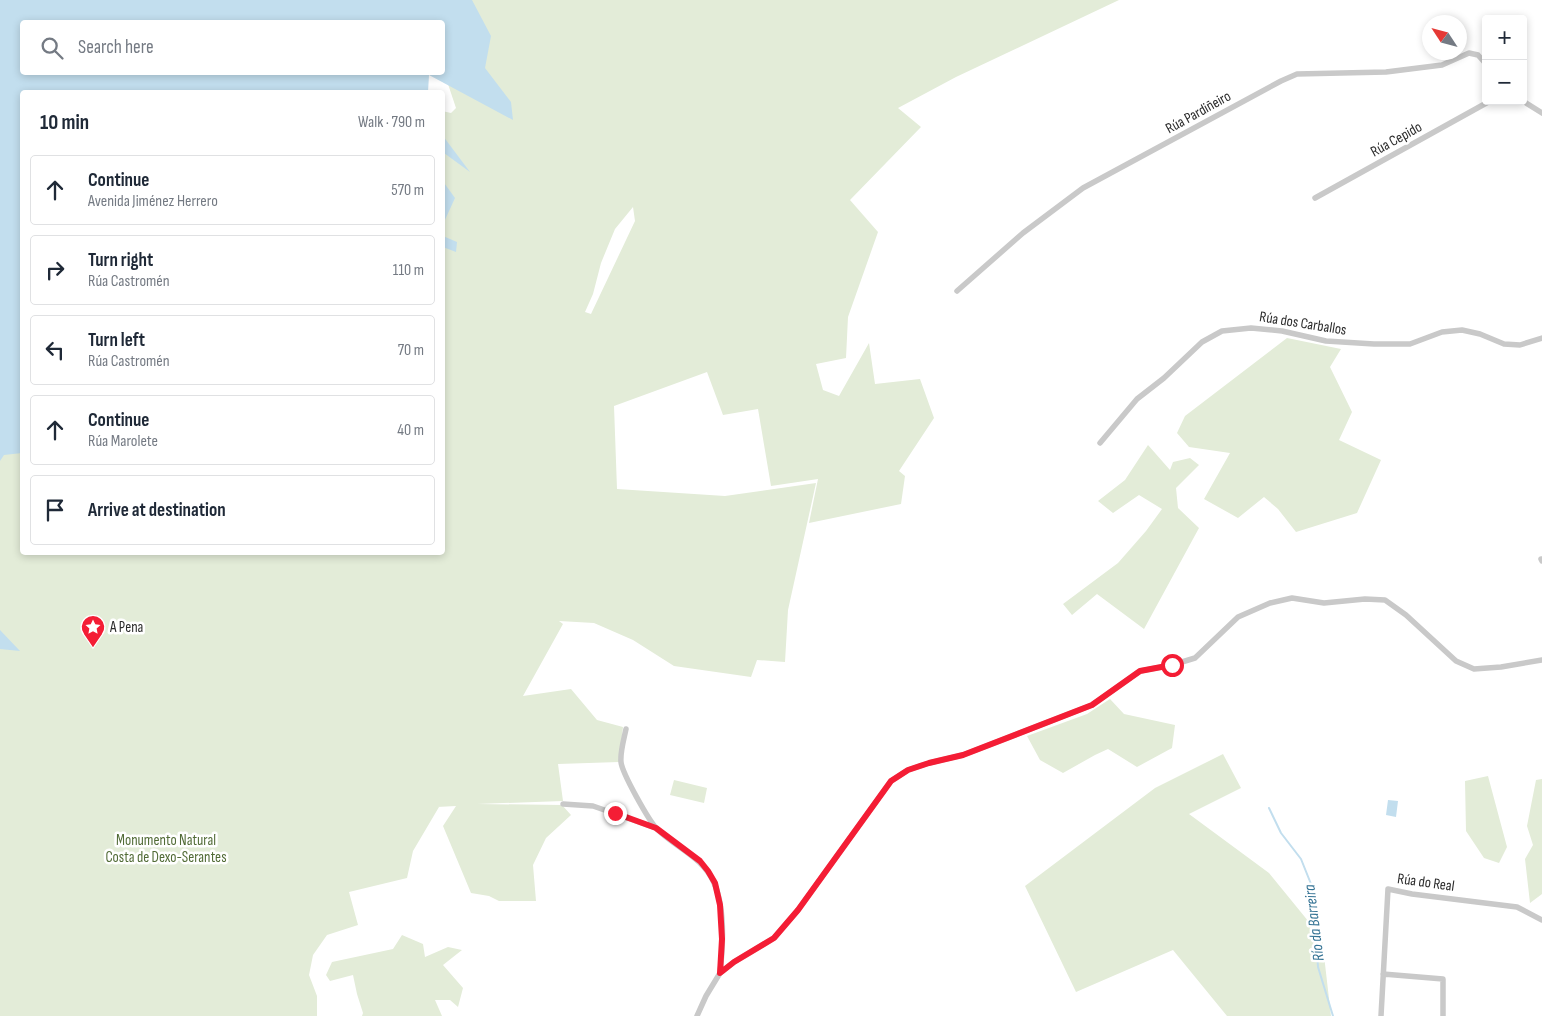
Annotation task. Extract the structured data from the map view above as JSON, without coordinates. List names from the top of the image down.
{
  "streets": {
    "street": [
      "Rúa Pardiñeiro",
      "Rúa Cepido",
      "Rúa dos Carballos",
      "Rúa do Real"
    ]
  },
  "water": ["Río da Barreira"],
  "parks": ["Monumento Natural Costa de Dexo-Serantes"],
  "places": {
    "place": ["A Pena"]
  },
  "north": "top left",
  "page": {
    "map_buttons": ["+", "−"],
    "search": "Search here",
    "heading": ["10 min", "Walk · 790 m"],
    "list": [
      ["Continue", "Avenida Jiménez Herrero", "570 m"],
      ["Turn right", "Rúa Castromén", "110 m"],
      ["Turn left", "Rúa Castromén", "70 m"],
      ["Continue", "Rúa Marolete", "40 m"],
      "Arrive at destination"
    ]
  }
}
